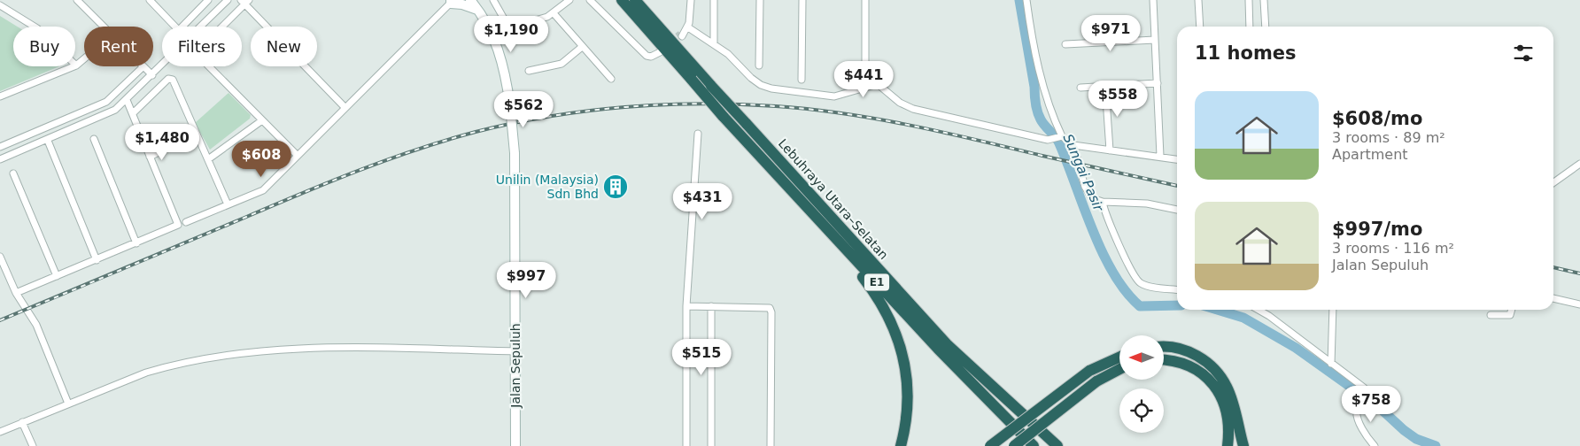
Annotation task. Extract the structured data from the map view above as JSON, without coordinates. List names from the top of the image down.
{
  "streets": {
    "highway": ["Lebuhraya Utara–Selatan", "E1"],
    "main road": ["Jalan Sepuluh"]
  },
  "water": ["Sungai Pasir"],
  "places": {
    "building": ["Unilin (Malaysia) Sdn Bhd"]
  },
  "north": "left",
  "page": {
    "price": [
      "$971",
      "$1,190",
      "$441",
      "$558",
      "$562",
      "$1,480",
      "$608",
      "$431",
      "$997",
      "$515",
      "$758"
    ],
    "chip": [
      "Buy",
      "Rent",
      "Filters",
      "New"
    ],
    "heading": "11 homes",
    "list": [
      {
        "name": "$608/mo",
        "note": "3 rooms · 89 m² · Apartment"
      },
      {
        "name": "$997/mo",
        "note": "3 rooms · 116 m² · Jalan Sepuluh"
      }
    ]
  }
}
